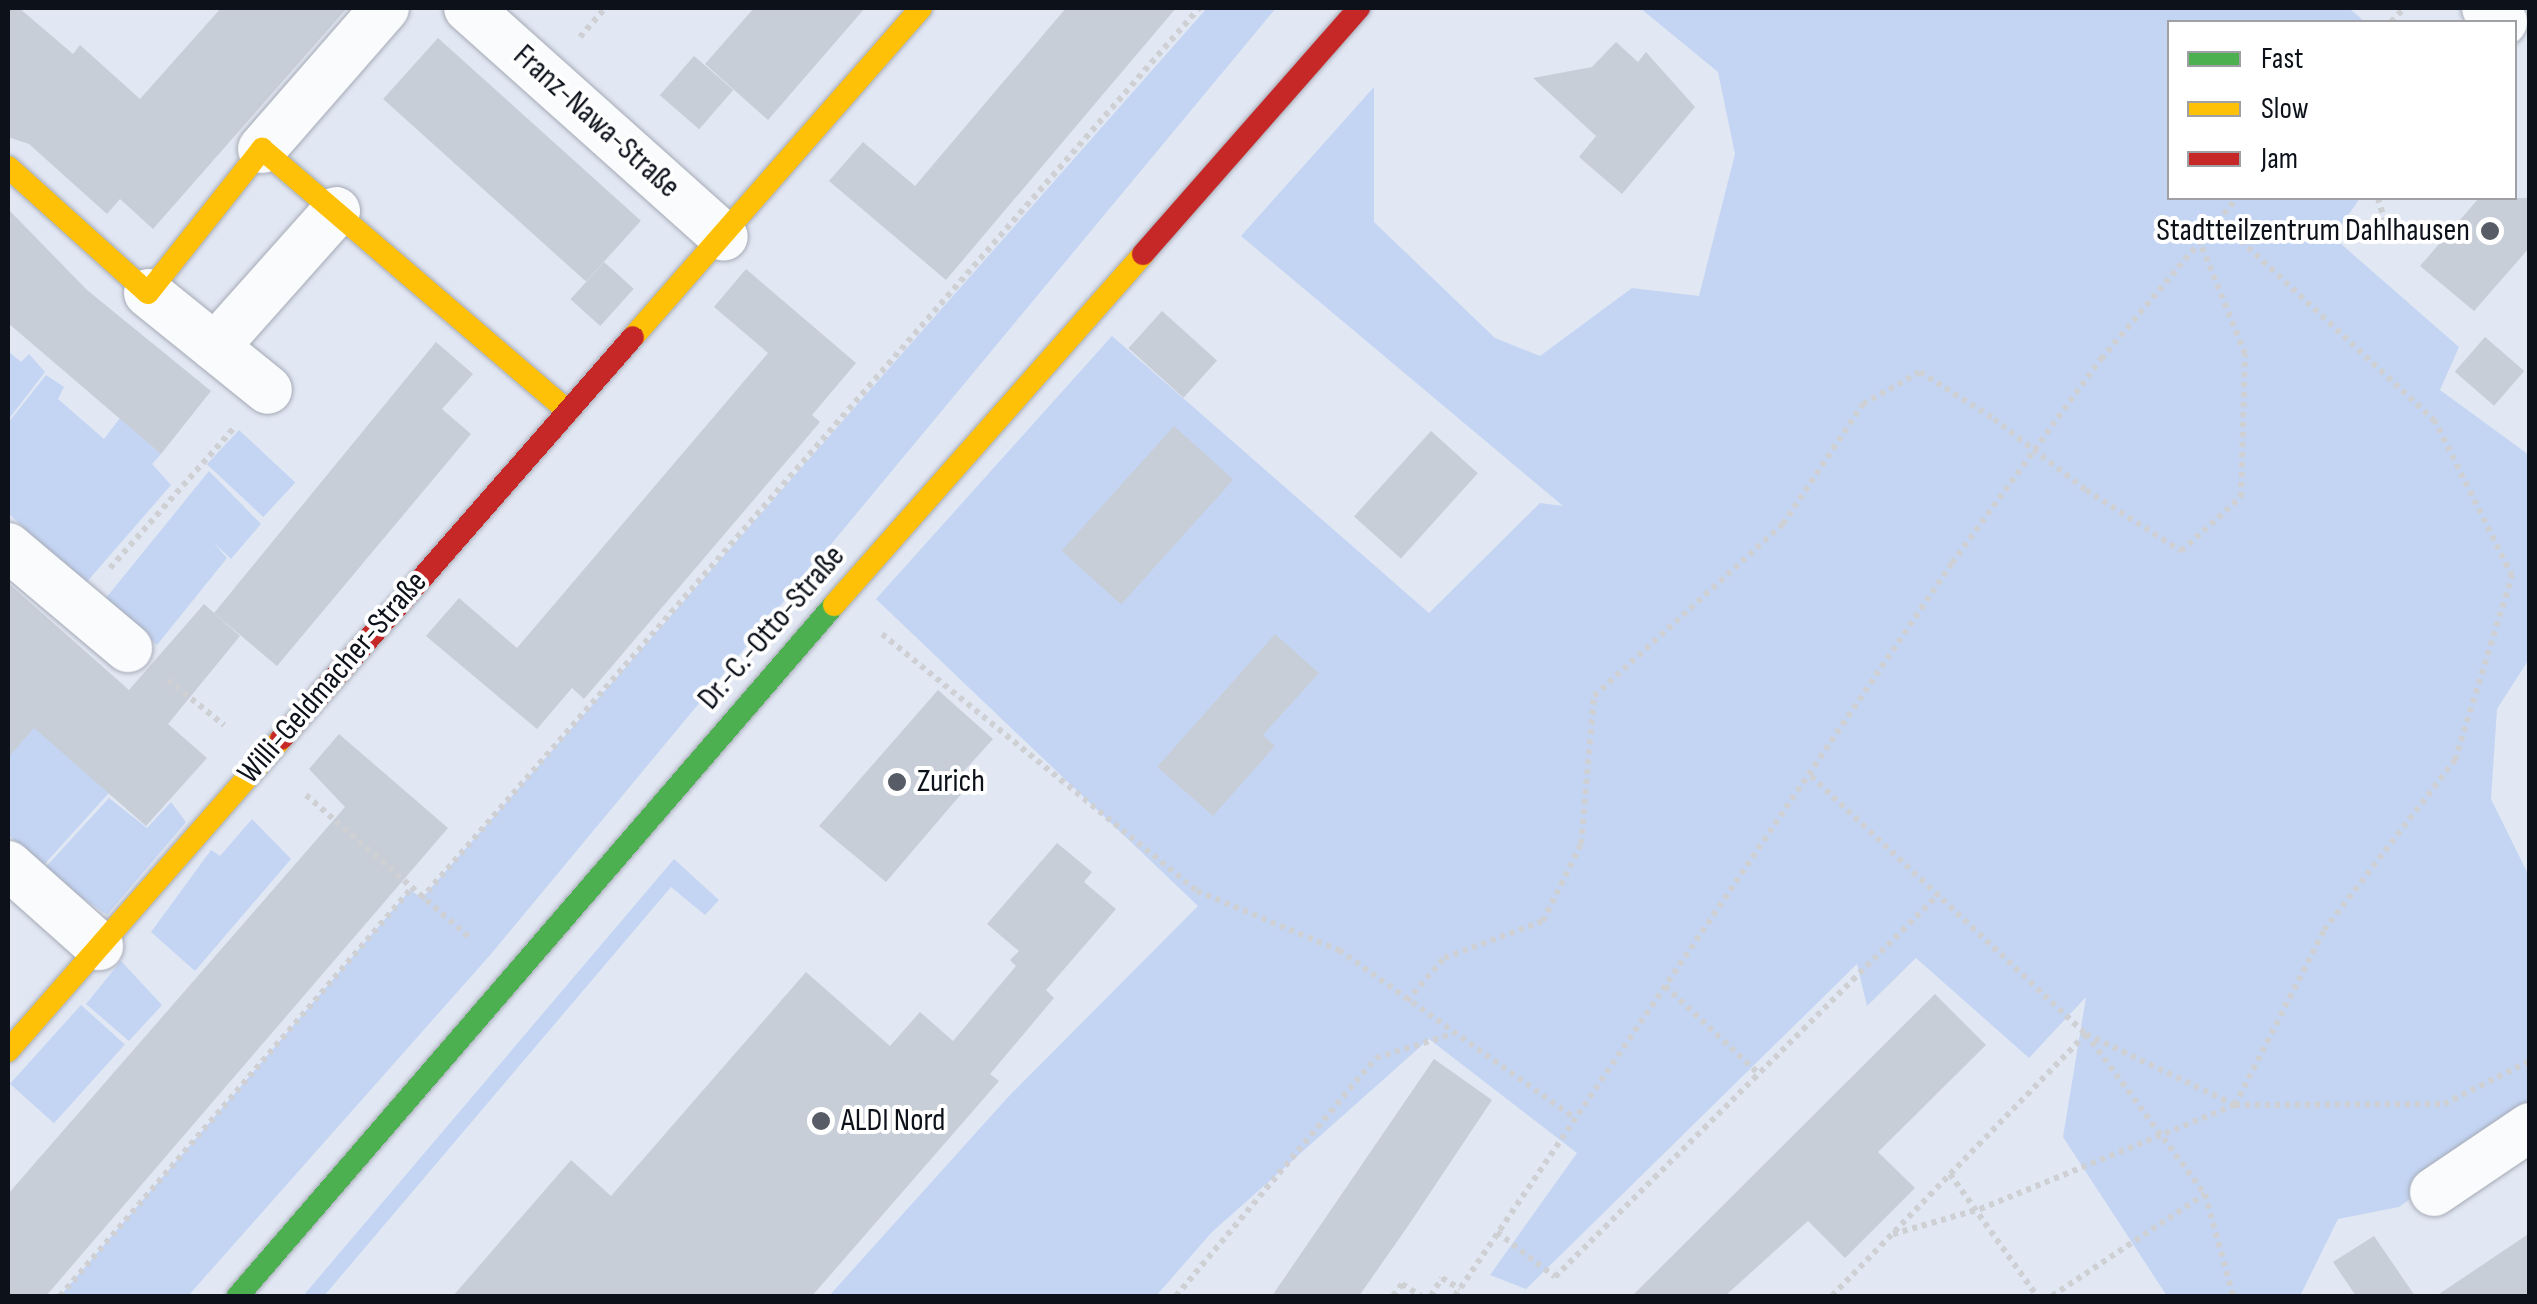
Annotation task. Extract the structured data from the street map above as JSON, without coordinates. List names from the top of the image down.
{
  "streets": {
    "street": ["Franz-Nawa-Straße", "Dr.-C.-Otto-Straße", "Willi-Geldmacher-Straße"]
  },
  "crossings": [
    ["Franz-Nawa-Straße", "Willi-Geldmacher-Straße"]
  ],
  "places": ["Stadtteilzentrum Dahlhausen", "Zurich", "ALDI Nord"],
  "legend": ["Fast", "Slow", "Jam"]
}
